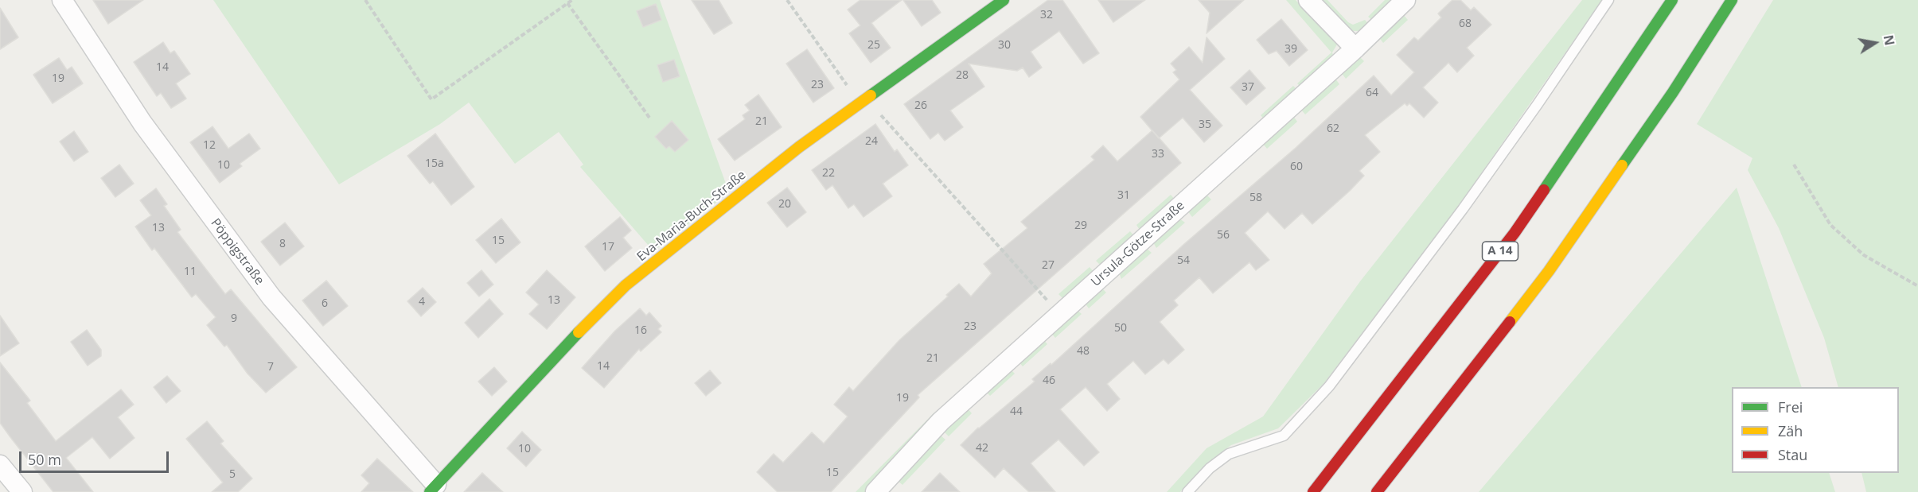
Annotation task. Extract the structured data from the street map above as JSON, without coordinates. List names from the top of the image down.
{
  "streets": {
    "main road": ["Eva-Maria-Buch-Straße", "A 14"],
    "street": ["Ursula-Götze-Straße", "Pöppigstraße"]
  },
  "crossings": [
    ["Eva-Maria-Buch-Straße", "Pöppigstraße"]
  ],
  "house_numbers": [
    "32",
    "68",
    "25",
    "30",
    "39",
    "14",
    "28",
    "19",
    "23",
    "37",
    "64",
    "26",
    "21",
    "35",
    "62",
    "24",
    "12",
    "33",
    "15a",
    "10",
    "60",
    "22",
    "31",
    "58",
    "20",
    "29",
    "13",
    "56",
    "15",
    "8",
    "17",
    "54",
    "27",
    "11",
    "13",
    "4",
    "6",
    "9",
    "23",
    "50",
    "16",
    "48",
    "21",
    "14",
    "7",
    "46",
    "19",
    "44",
    "42",
    "10",
    "15",
    "5"
  ],
  "legend": ["Frei", "Zäh", "Stau"],
  "scale_bar": "50 m",
  "north": "right"
}
